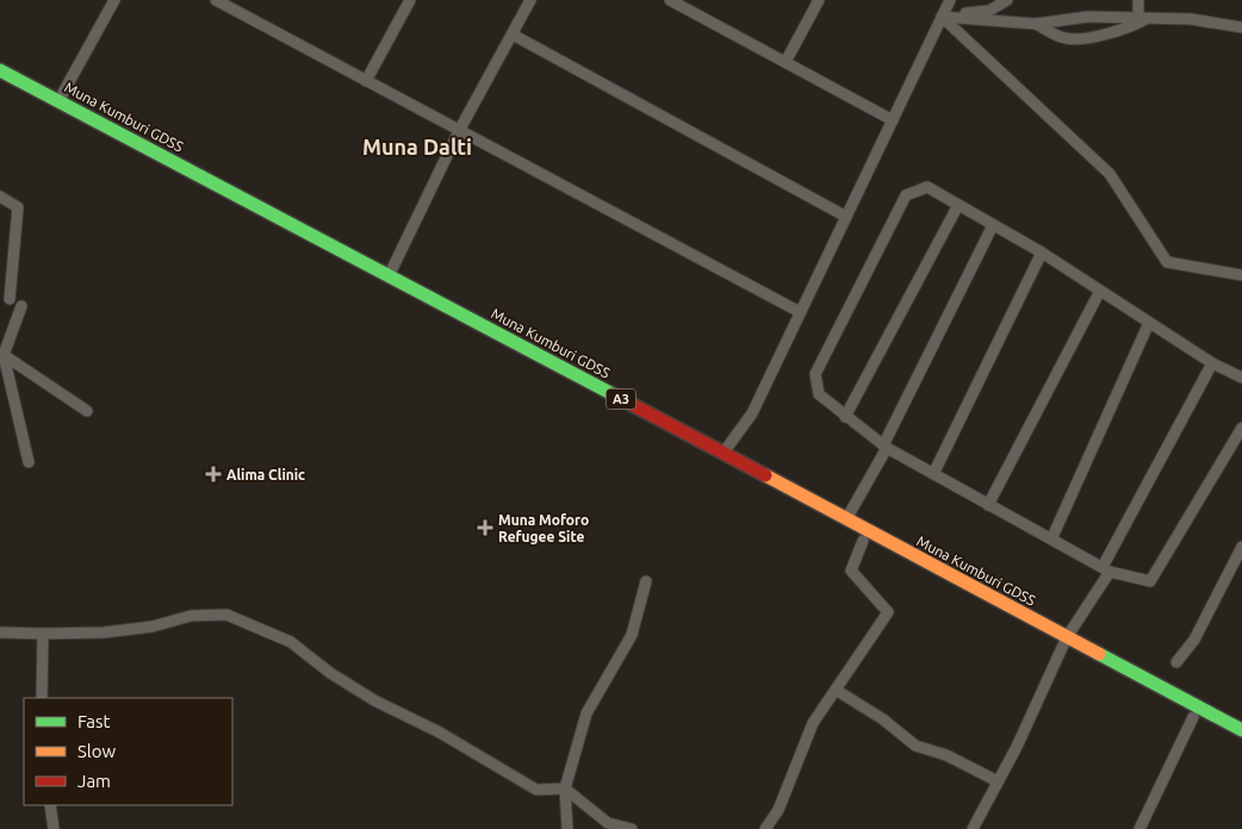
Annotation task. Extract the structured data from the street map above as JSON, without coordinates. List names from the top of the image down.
{
  "streets": {
    "highway": ["Muna Kumburi GDSS", "A3"]
  },
  "districts": ["Muna Dalti"],
  "places": {
    "health": ["Alima Clinic", "Muna Moforo Refugee Site"]
  },
  "legend": ["Fast", "Slow", "Jam"]
}
